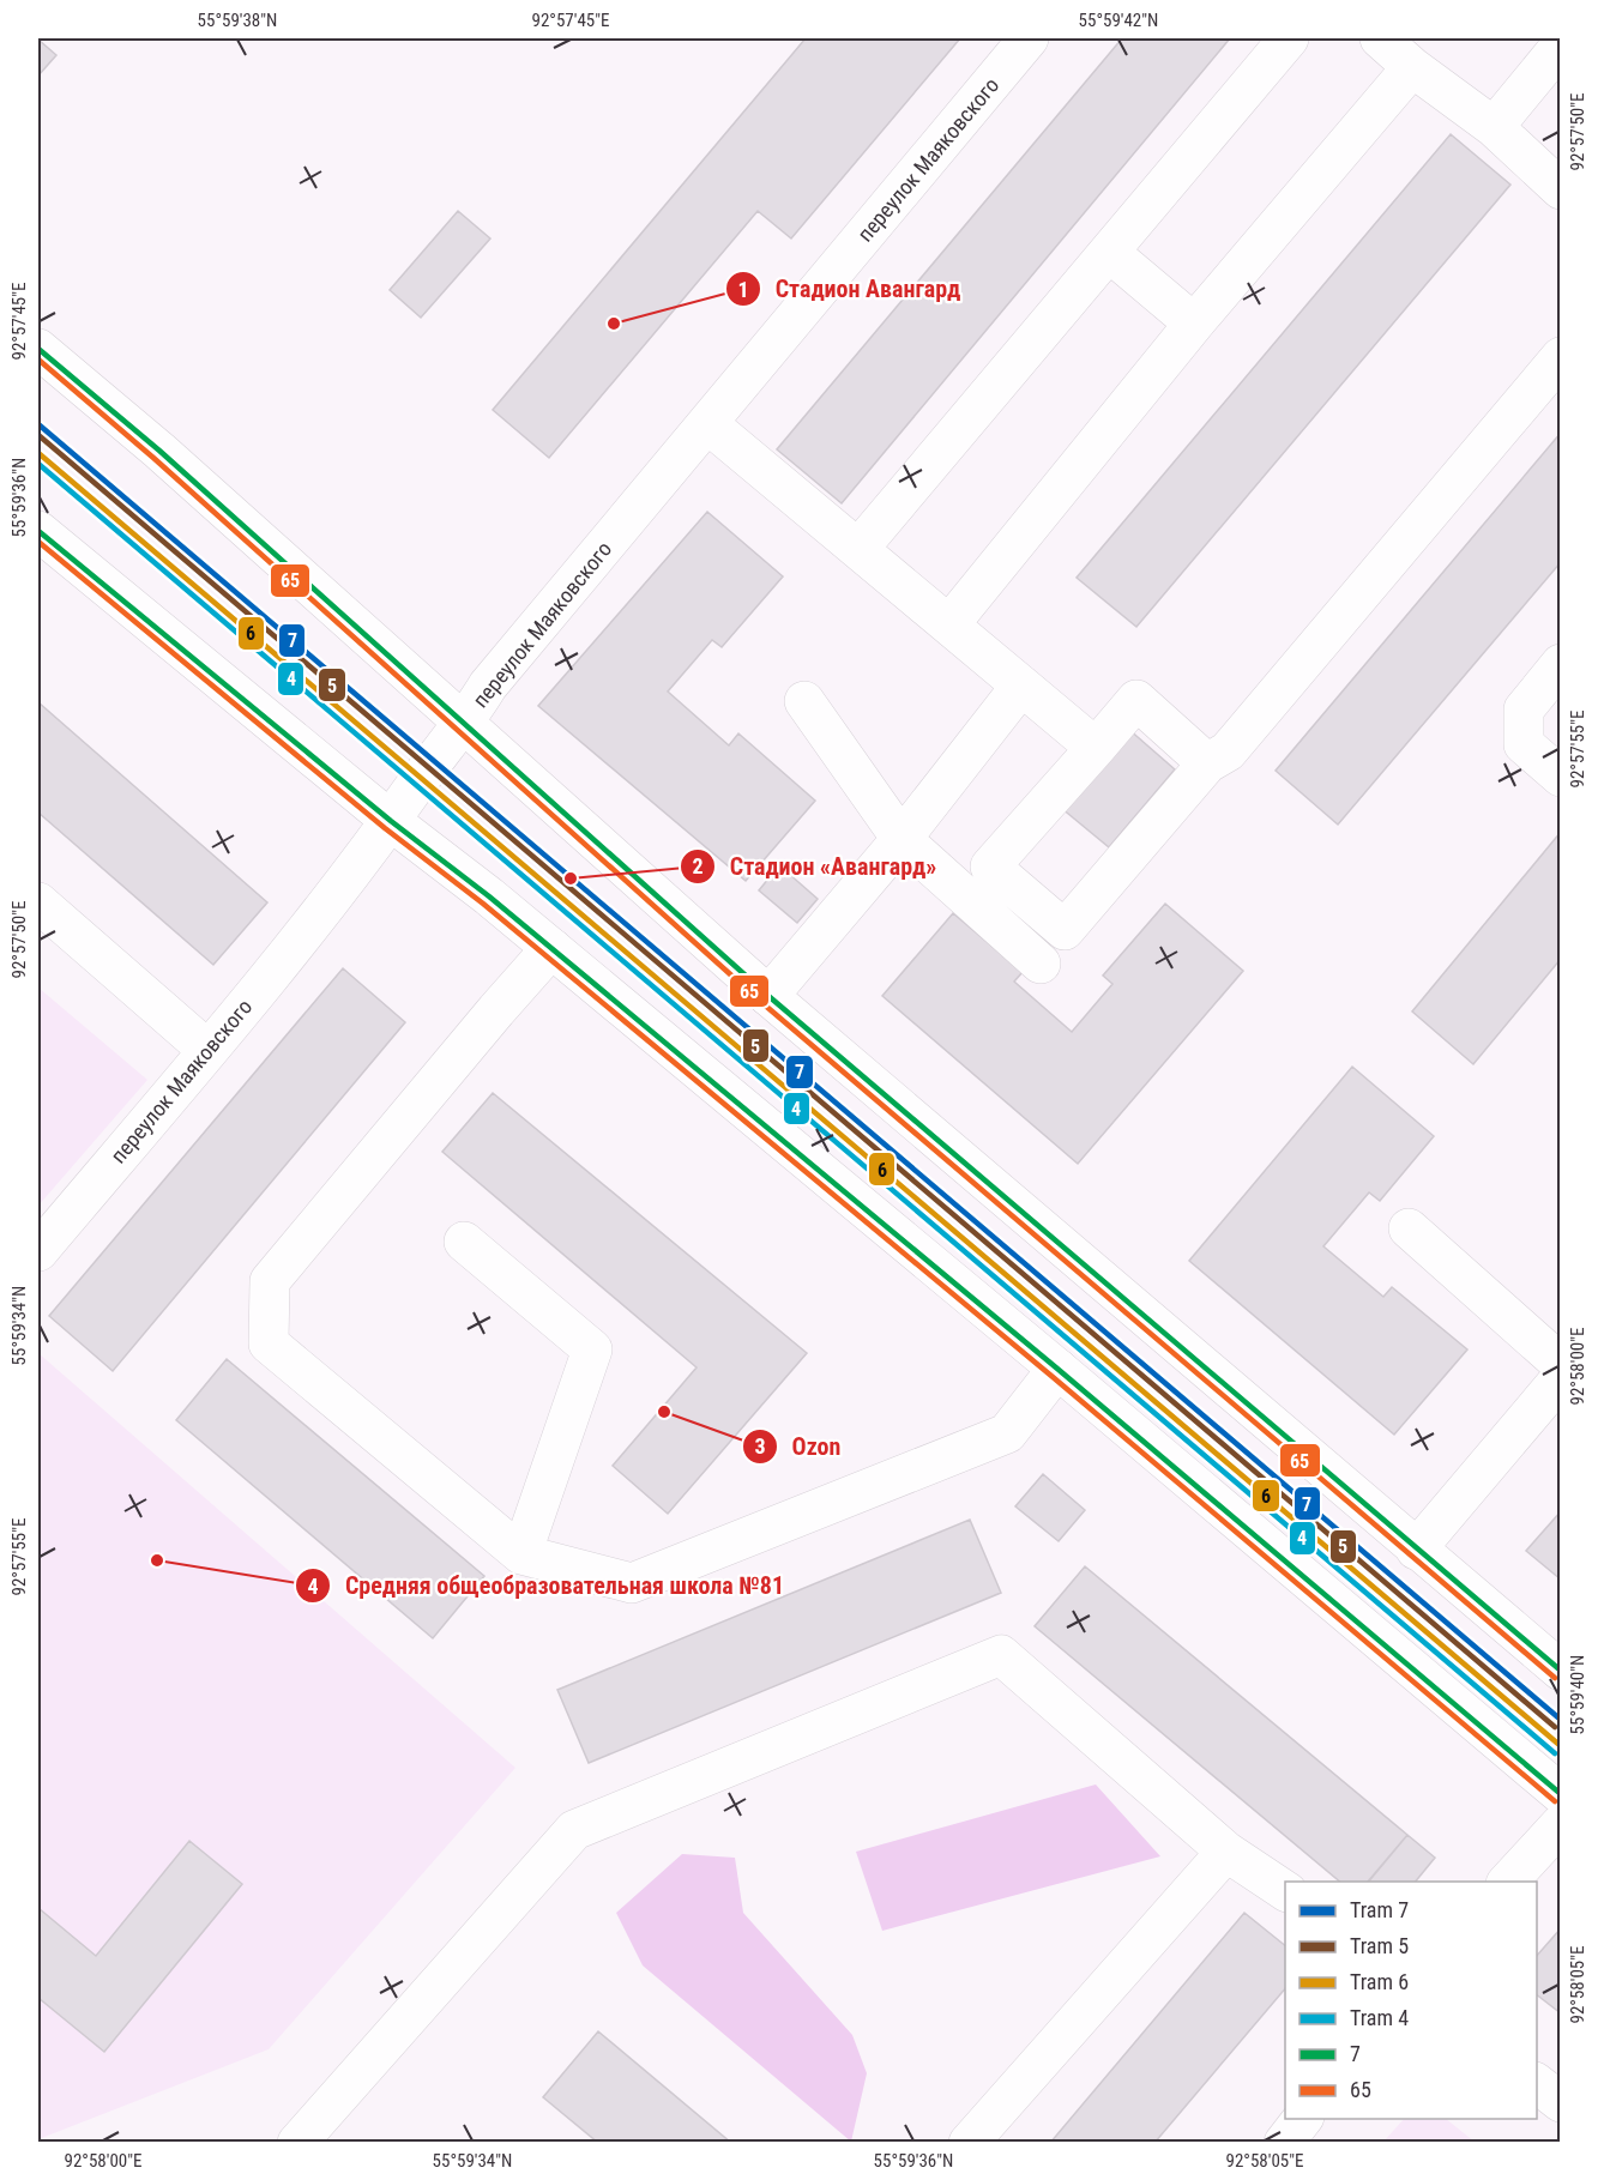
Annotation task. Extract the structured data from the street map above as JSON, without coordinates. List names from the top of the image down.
{
  "streets": {
    "main road": ["переулок Маяковского"]
  },
  "places": [
    "Стадион Авангард",
    "Стадион «Авангард»",
    "Ozon",
    "Средняя общеобразовательная школа №81"
  ],
  "lines": [
    "transit line 7",
    "transit line 65",
    "tram line 7",
    "tram line 5",
    "tram line 6",
    "tram line 4"
  ],
  "legend": [
    "Tram 7",
    "Tram 5",
    "Tram 6",
    "Tram 4",
    "7",
    "65"
  ],
  "coordinates": [
    "55°59'38\"N",
    "92°57'45\"E",
    "55°59'42\"N",
    "92°57'50\"E",
    "55°59'36\"N",
    "92°57'55\"E",
    "55°59'34\"N",
    "92°58'00\"E",
    "55°59'40\"N",
    "92°58'05\"E"
  ]
}
